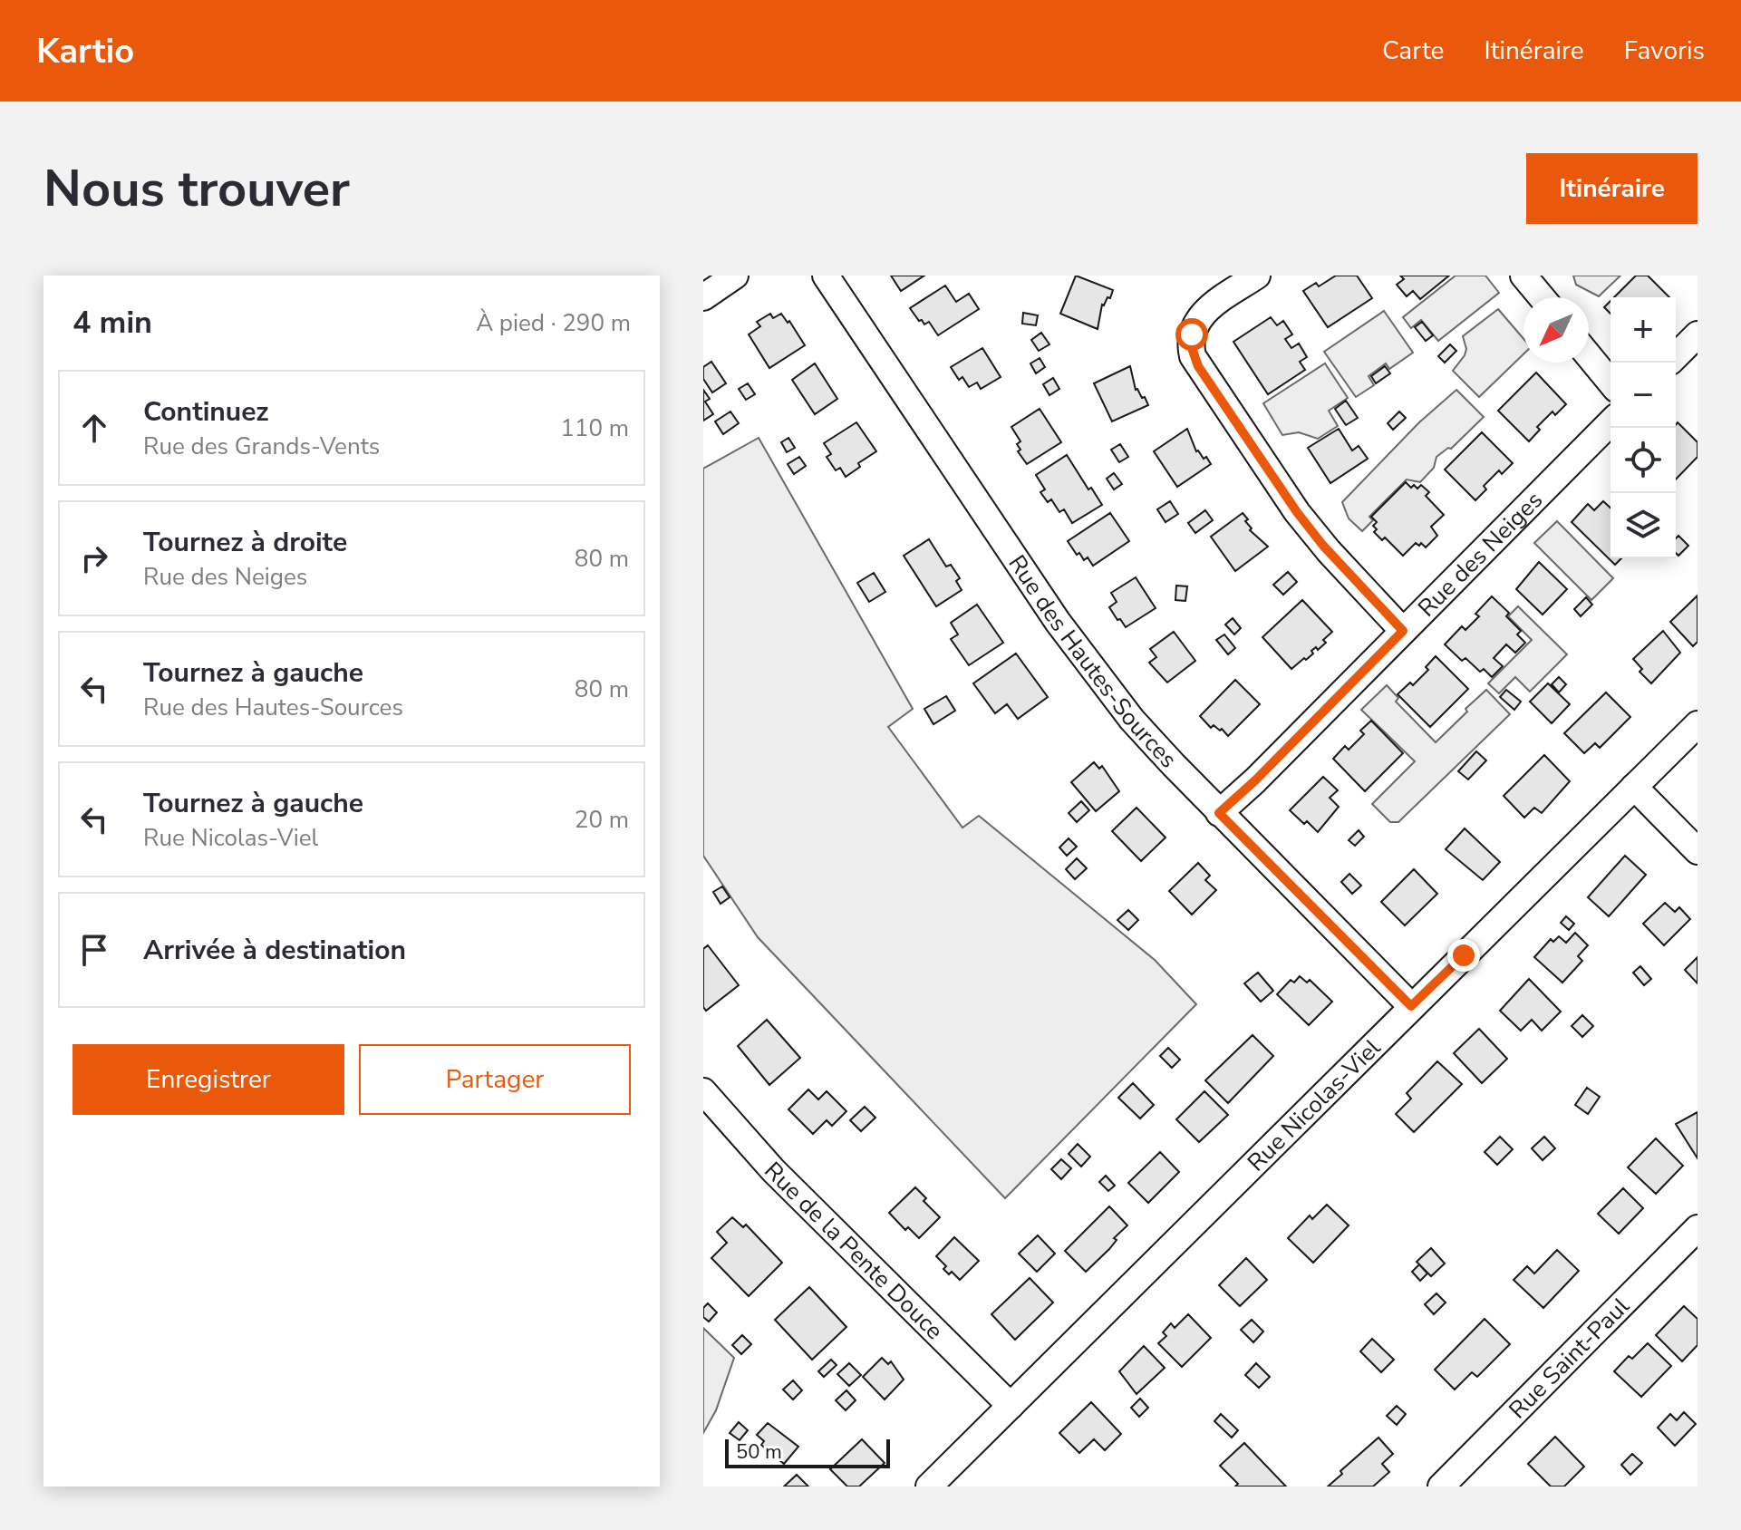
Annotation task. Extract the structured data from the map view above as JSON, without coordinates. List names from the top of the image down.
{
  "streets": {
    "street": [
      "Rue des Neiges",
      "Rue des Hautes-Sources",
      "Rue Nicolas-Viel",
      "Rue de la Pente Douce",
      "Rue Saint-Paul"
    ]
  },
  "crossings": [
    ["Rue des Neiges", "Rue des Hautes-Sources"],
    ["Rue des Hautes-Sources", "Rue Nicolas-Viel"],
    ["Rue Nicolas-Viel", "Rue de la Pente Douce"]
  ],
  "scale_bar": "50 m",
  "north": "bottom left",
  "page": {
    "header": "Kartio",
    "nav": ["Carte", "Itinéraire", "Favoris"],
    "buttons": [
      "Itinéraire",
      ["Enregistrer", "Partager"]
    ],
    "title": "Nous trouver",
    "heading": ["4 min", "À pied · 290 m"],
    "map_buttons": ["+", "−"],
    "list": [
      ["Continuez", "Rue des Grands-Vents", "110 m"],
      ["Tournez à droite", "Rue des Neiges", "80 m"],
      ["Tournez à gauche", "Rue des Hautes-Sources", "80 m"],
      ["Tournez à gauche", "Rue Nicolas-Viel", "20 m"],
      "Arrivée à destination"
    ],
    "scale": "50 m"
  }
}
